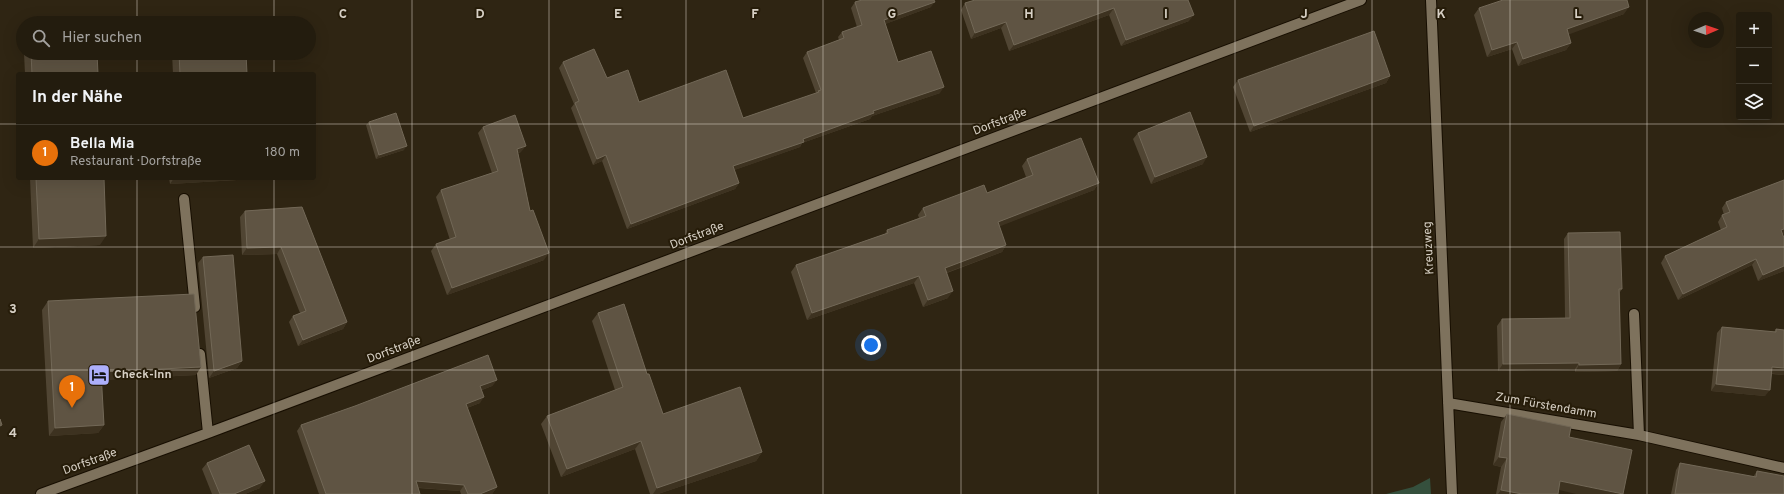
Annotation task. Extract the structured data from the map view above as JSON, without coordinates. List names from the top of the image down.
{
  "streets": {
    "street": ["Dorfstraße", "Kreuzweg", "Zum Fürstendamm"]
  },
  "crossings": [
    ["Kreuzweg", "Zum Fürstendamm"]
  ],
  "places": {
    "hotel": ["Check-Inn"]
  },
  "north": "right",
  "page": {
    "map_buttons": ["+", "−"],
    "search": "Hier suchen",
    "heading": "In der Nähe",
    "list": [
      {
        "mark": "1",
        "name": "Bella Mia",
        "note": "Restaurant · Dorfstraße",
        "value": "180 m"
      }
    ],
    "pins": "1"
  },
  "grid": {
    "columns": [
      "C",
      "D",
      "E",
      "F",
      "G",
      "H",
      "I",
      "J",
      "K",
      "L"
    ],
    "rows": ["3", "4"]
  }
}
